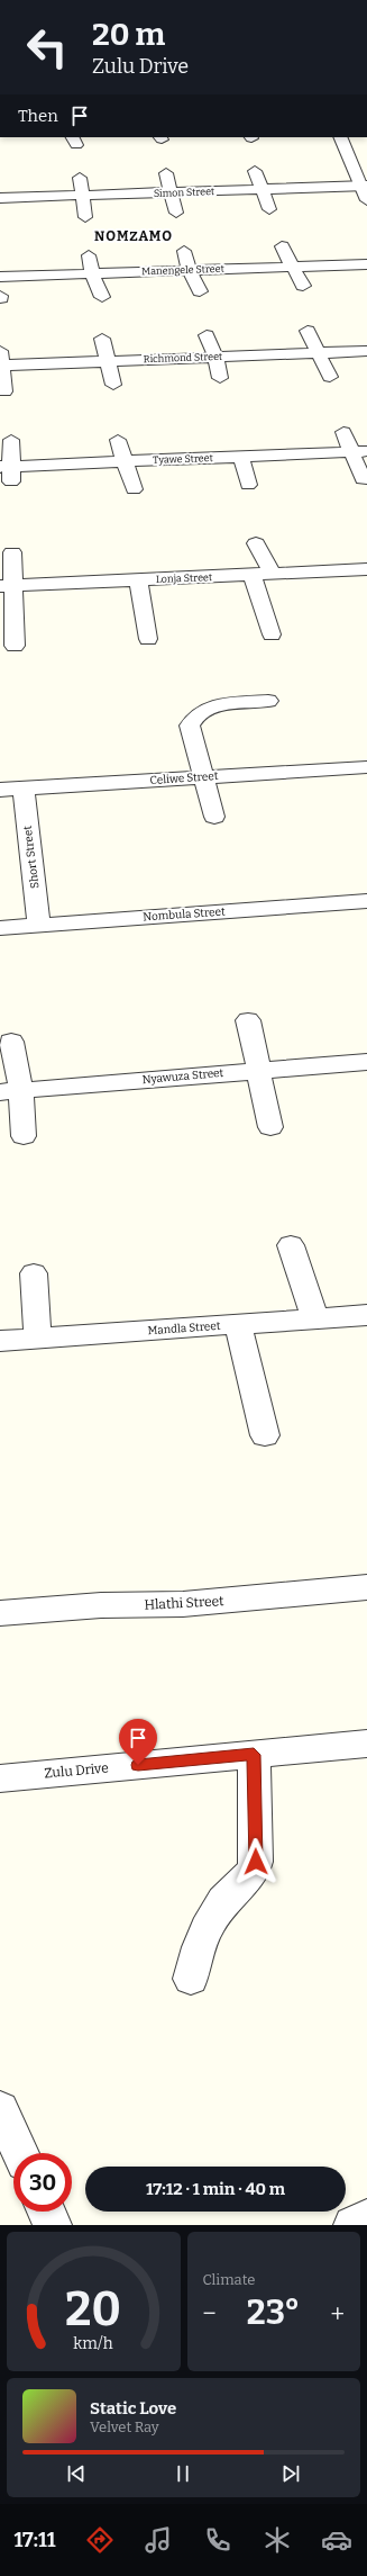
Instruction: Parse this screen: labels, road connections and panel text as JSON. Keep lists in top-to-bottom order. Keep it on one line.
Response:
{"streets":{"street":["Simon Street","Manengele Street","Richmond Street","Tyawe Street","Lonja Street","Celiwe Street","Short Street","Nombula Street","Nyawuza Street","Mandla Street","Hlathi Street","Zulu Drive"]},"crossings":[["Celiwe Street","Short Street"],["Short Street","Nombula Street"]],"districts":["NOMZAMO"],"page":{"turn":["20 m","Zulu Drive"],"then":"Then","limit":"30","trip":"17:12 · 1 min · 40 m","tile":"Climate","heat":["−","23°","+"],"song":["Static Love","Velvet Ray"],"tabs":"17:11","gauge":["20","km/h"]}}
